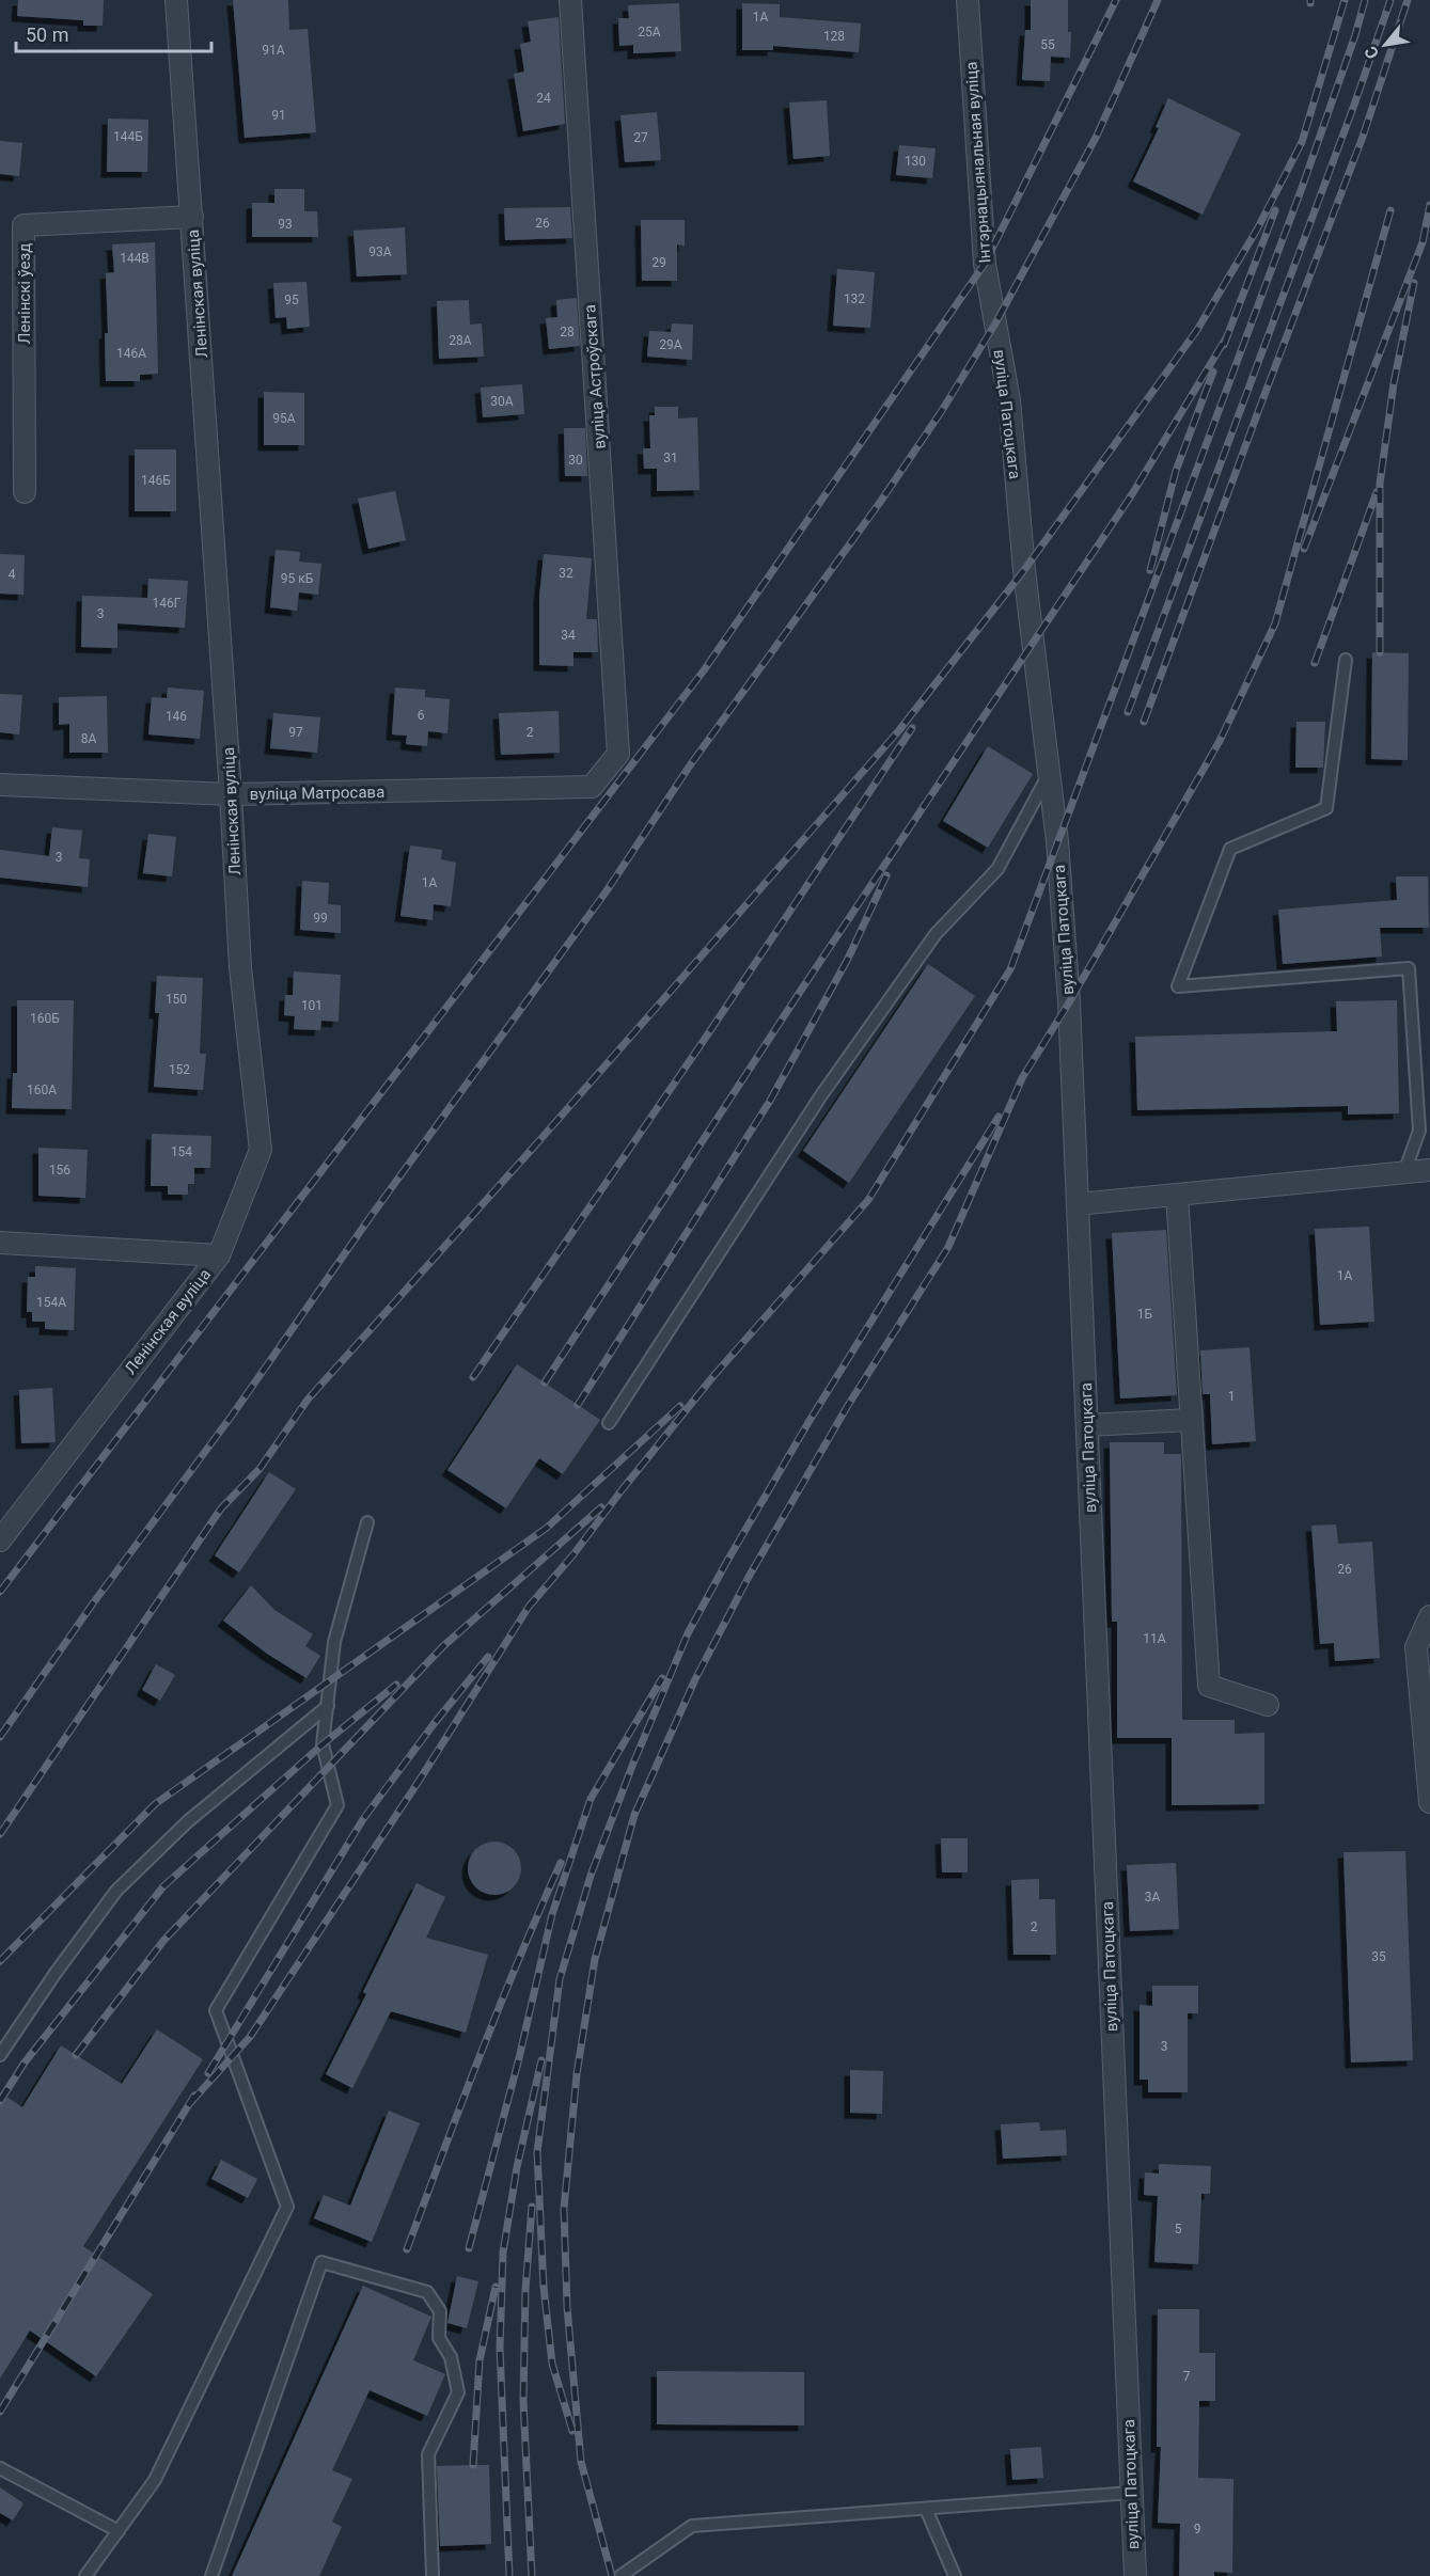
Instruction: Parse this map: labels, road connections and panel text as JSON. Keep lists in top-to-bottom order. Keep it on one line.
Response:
{"streets":{"street":["Інтэрнацыянальная вуліца","Ленінскі ўезд","Ленінская вуліца","вуліца Астроўскага","вуліца Патоцкага","вуліца Матросава"]},"crossings":[["Інтэрнацыянальная вуліца","вуліца Патоцкага"],["Ленінскі ўезд","Ленінская вуліца"],["Ленінская вуліца","вуліца Матросава"],["вуліца Астроўскага","вуліца Матросава"]],"house_numbers":["1А","25А","128","55","91А","24","91","144Б","27","130","26","93","93А","144В","29","132","95","28","28А","29А","146А","30А","95А","31","30","146Б","32","4","95 кБ","146Г","3","34","6","146","97","2","8А","3","1А","99","150","101","160Б","152","160А","154","156","1А","154А","1Б","1","26","11А","3А","2","35","3","5","7","9"],"scale_bar":"50 m","north":"bottom left"}
